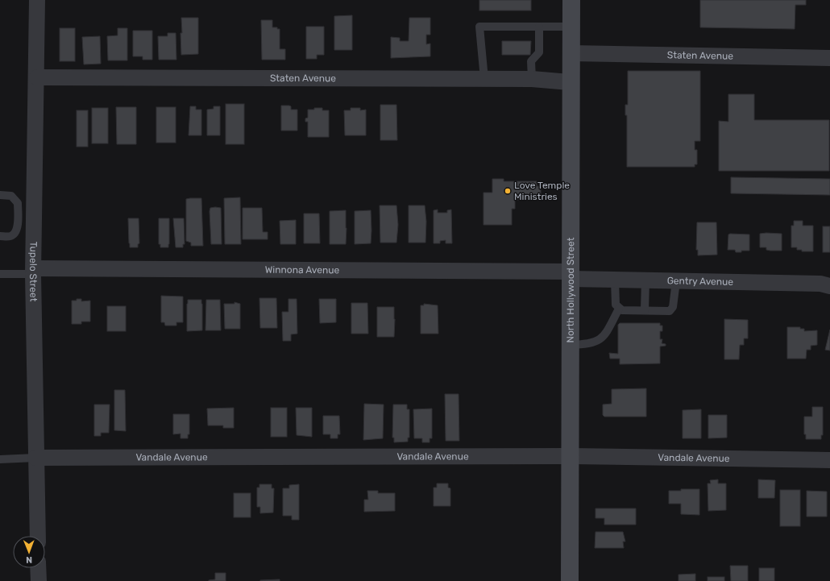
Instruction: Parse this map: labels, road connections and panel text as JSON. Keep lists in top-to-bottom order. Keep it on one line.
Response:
{"streets":{"main road":["North Hollywood Street"],"street":["Staten Avenue","Winnona Avenue","Tupelo Street","Gentry Avenue","Vandale Avenue"]},"crossings":[["Staten Avenue","Tupelo Street"],["Staten Avenue","North Hollywood Street"],["Winnona Avenue","Tupelo Street"],["Winnona Avenue","Gentry Avenue"],["Winnona Avenue","North Hollywood Street"],["Tupelo Street","Vandale Avenue"],["Gentry Avenue","North Hollywood Street"],["North Hollywood Street","Vandale Avenue"]],"places":["Love Temple Ministries"],"north":"bottom"}
